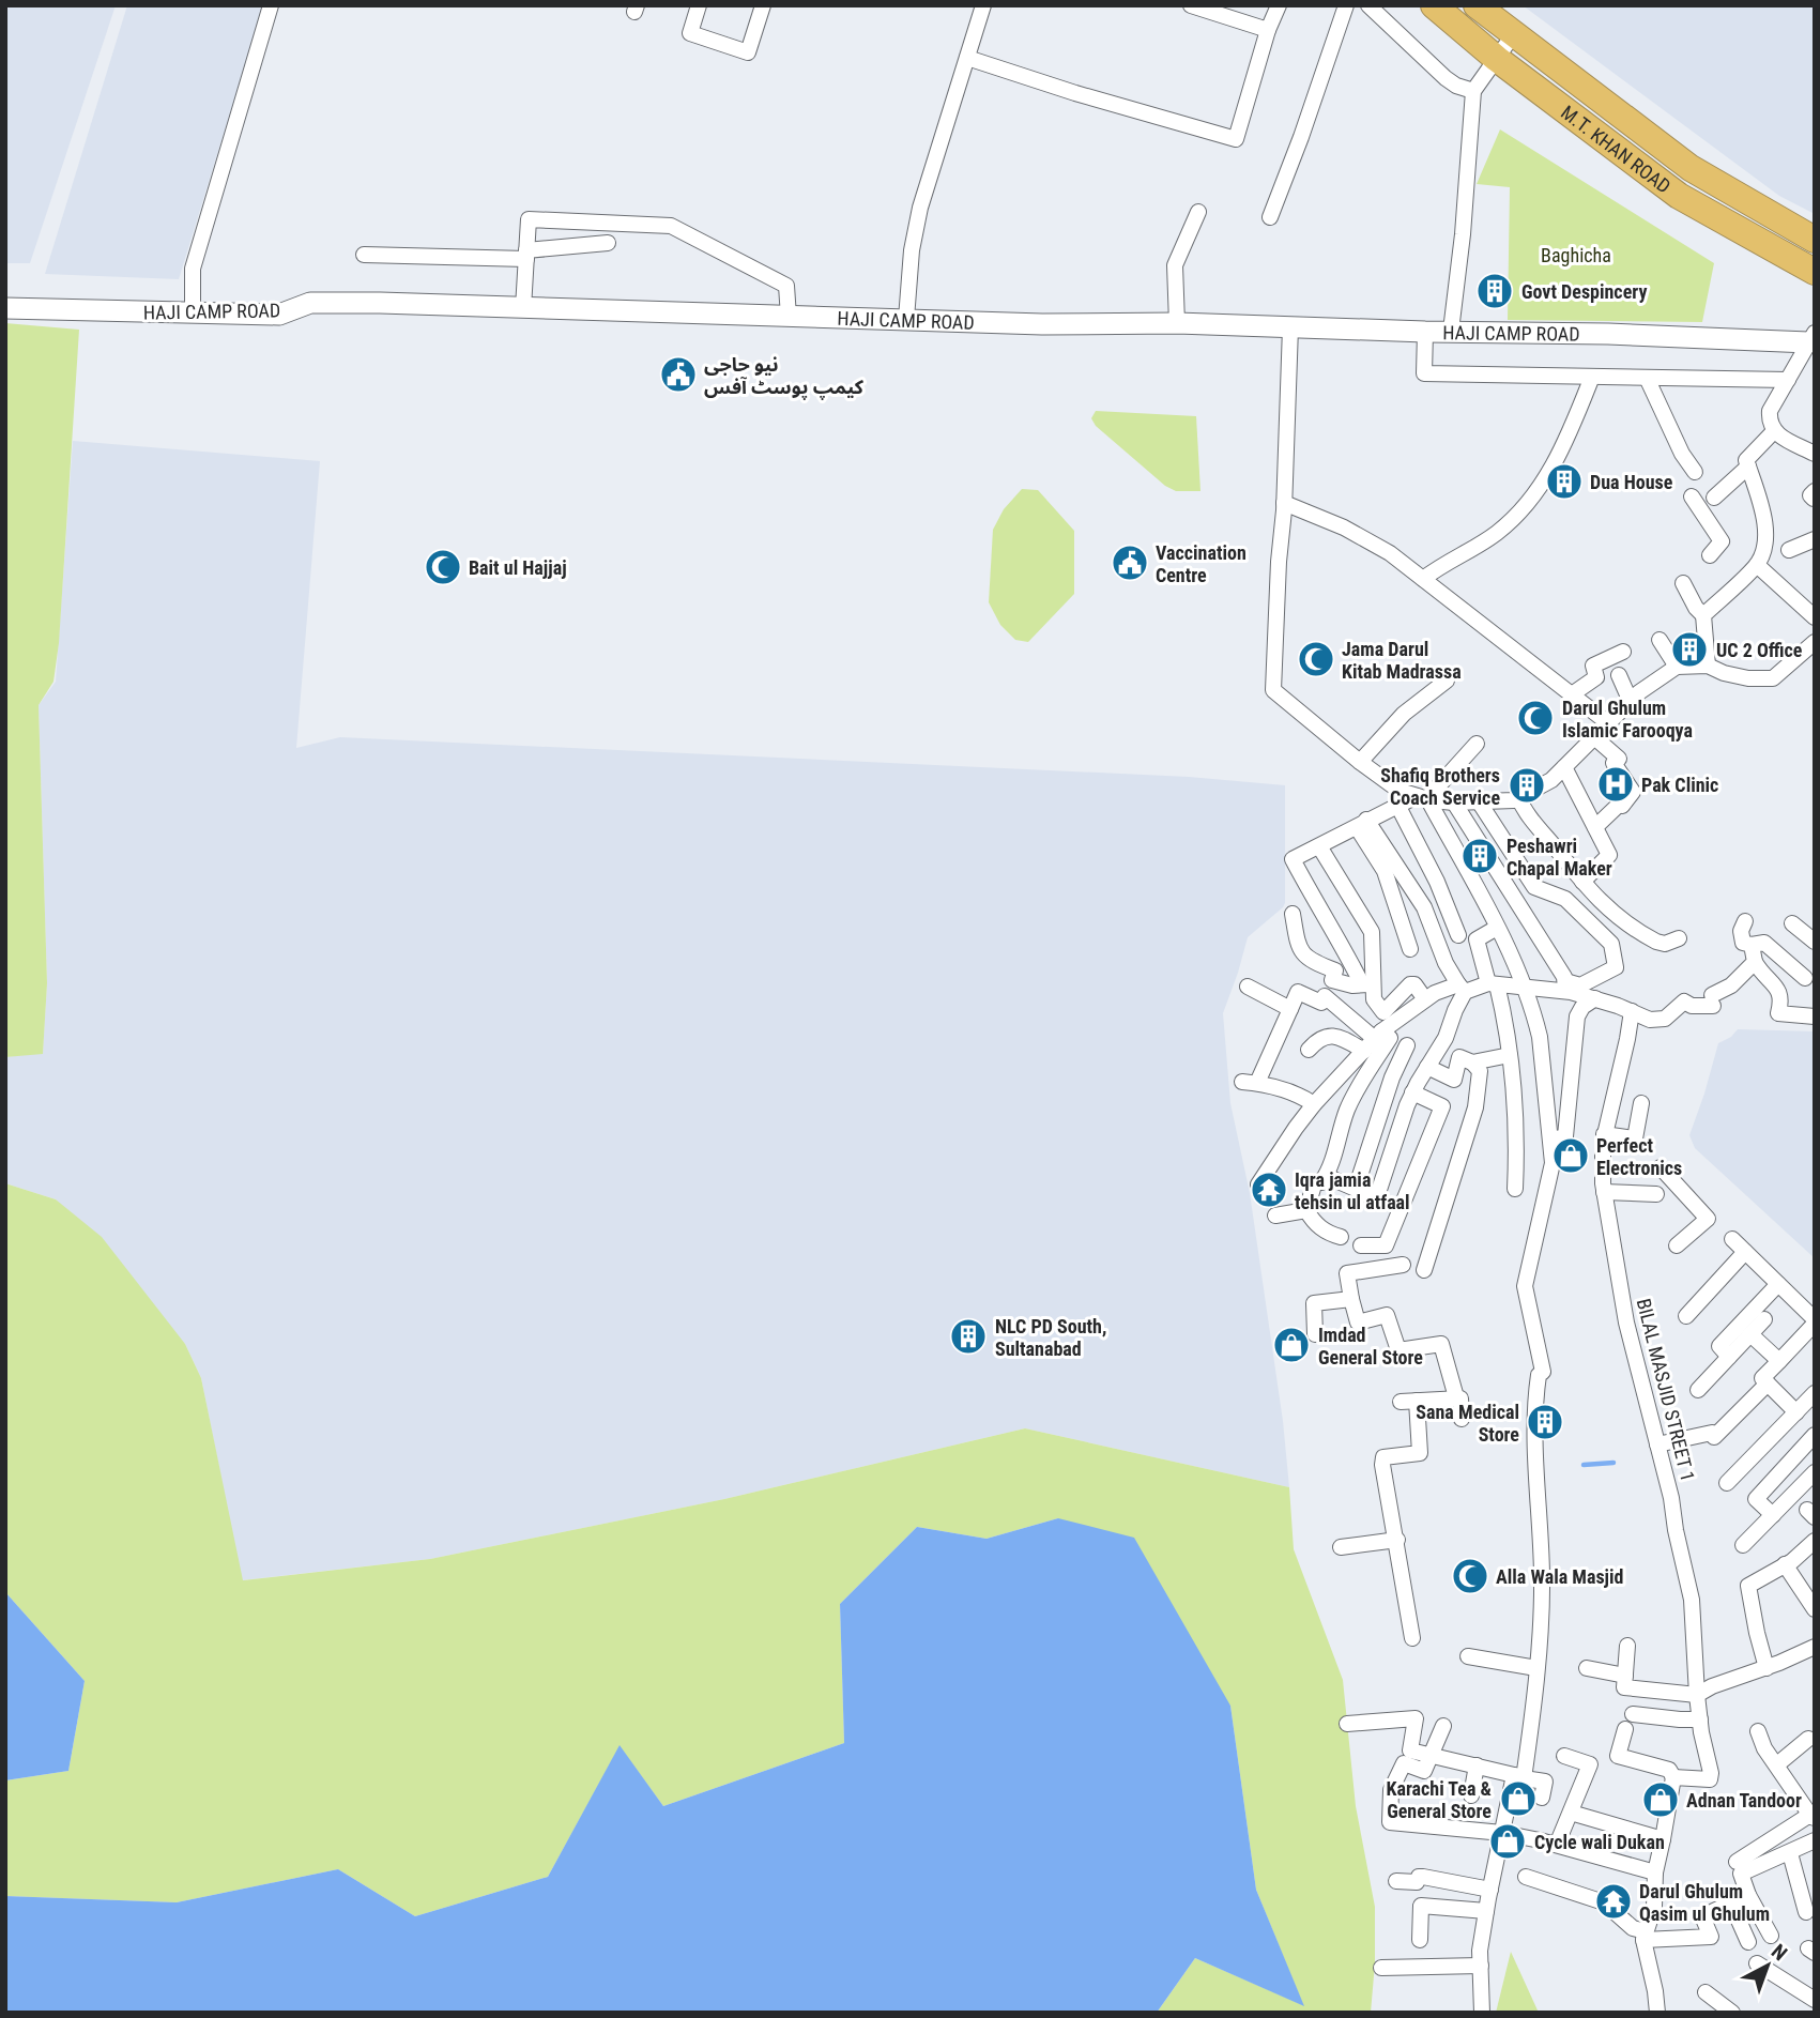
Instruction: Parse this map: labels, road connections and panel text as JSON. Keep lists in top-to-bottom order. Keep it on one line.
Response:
{"streets":{"highway":["M.T. KHAN ROAD"],"street":["HAJI CAMP ROAD","BILAL MASJID STREET 1"]},"parks":["Baghicha"],"places":{"building":["Govt Despincery","Dua House","UC 2 Office","Shafiq Brothers Coach Service","Peshawri Chapal Maker","NLC PD South, Sultanabad","Sana Medical Store"],"public building":["نیو حاجی کیمپ پوسٹ آفس","Vaccination Centre"],"mosque":["Bait ul Hajjaj","Jama Darul Kitab Madrassa","Darul Ghulum Islamic Farooqya","Alla Wala Masjid"],"hospital":["Pak Clinic"],"shop":["Perfect Electronics","Imdad General Store","Karachi Tea & General Store","Adnan Tandoor","Cycle wali Dukan"],"temple":["Iqra jamia tehsin ul atfaal","Darul Ghulum Qasim ul Ghulum"]},"north":"top right"}
